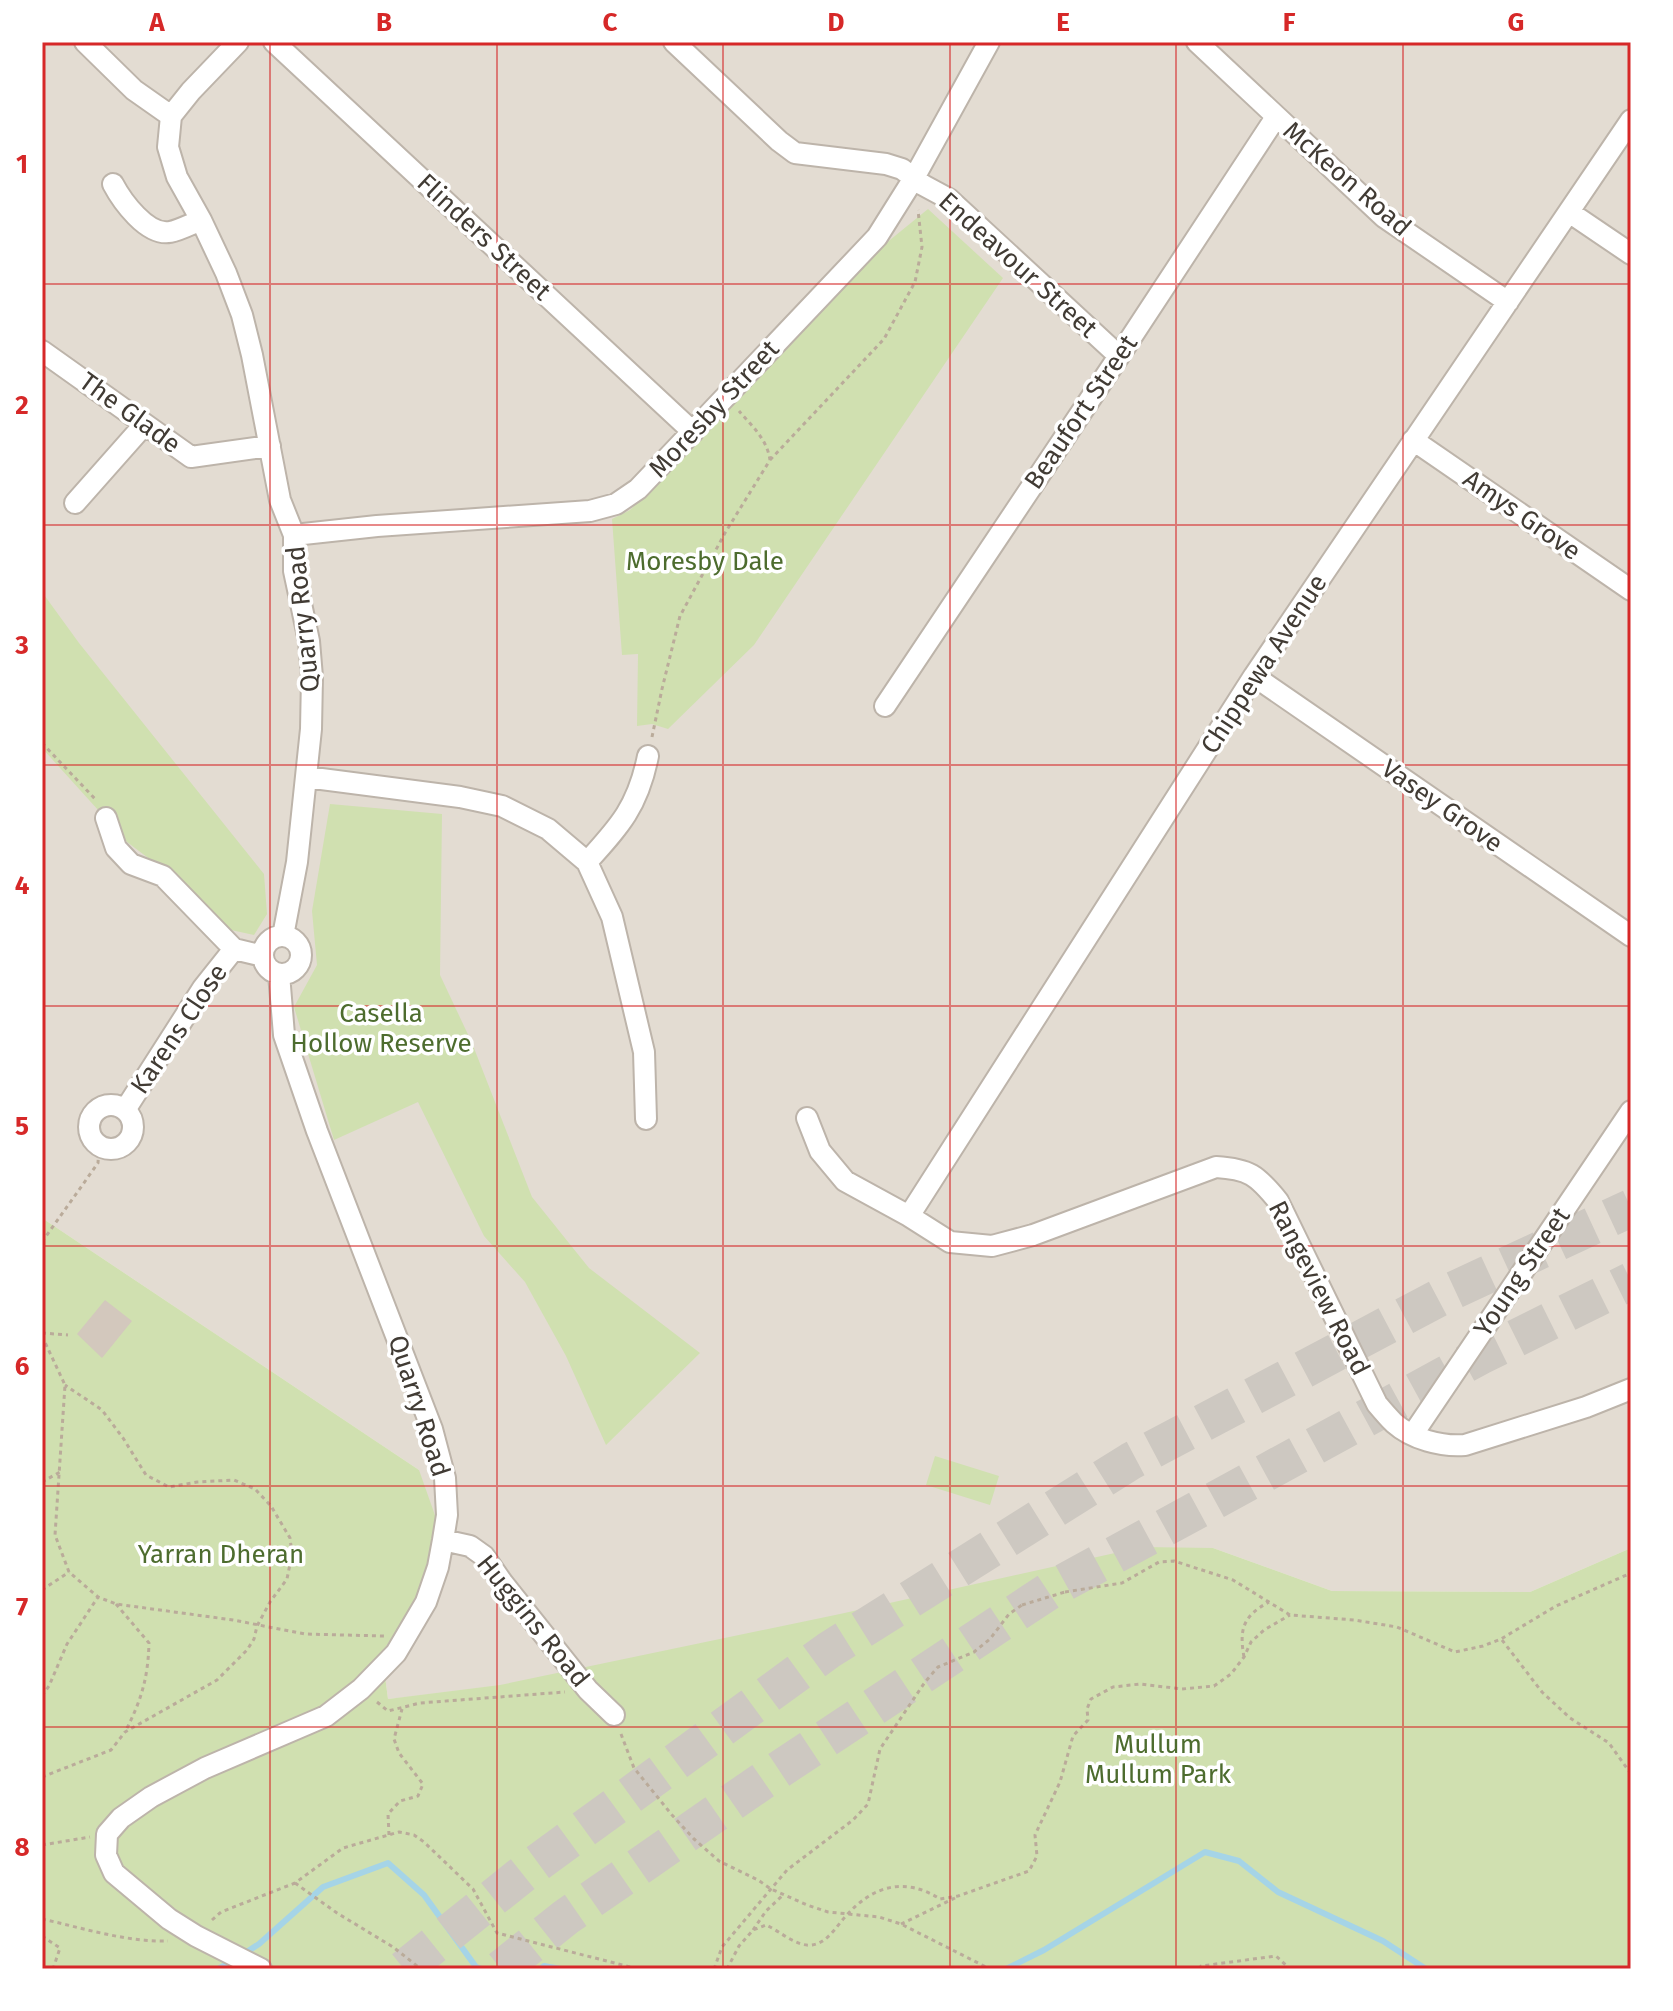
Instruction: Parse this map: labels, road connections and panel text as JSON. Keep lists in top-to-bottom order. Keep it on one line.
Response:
{"streets":{"street":["McKeon Road","Flinders Street","Endeavour Street","Moresby Street","Beaufort Street","The Glade","Amys Grove","Quarry Road","Chippewa Avenue","Vasey Grove","Karens Close","Young Street","Rangeview Road","Huggins Road"]},"crossings":[["McKeon Road","Beaufort Street"],["McKeon Road","Chippewa Avenue"],["Flinders Street","Moresby Street"],["Endeavour Street","Moresby Street"],["Endeavour Street","Beaufort Street"],["Moresby Street","Quarry Road"],["The Glade","Quarry Road"],["Amys Grove","Chippewa Avenue"],["Quarry Road","Huggins Road"],["Chippewa Avenue","Vasey Grove"],["Chippewa Avenue","Rangeview Road"],["Young Street","Rangeview Road"]],"parks":["Moresby Dale","Casella Hollow Reserve","Yarran Dheran","Mullum Mullum Park"],"grid":{"columns":["A","B","C","D","E","F","G"],"rows":["1","2","3","4","5","6","7","8"]}}
